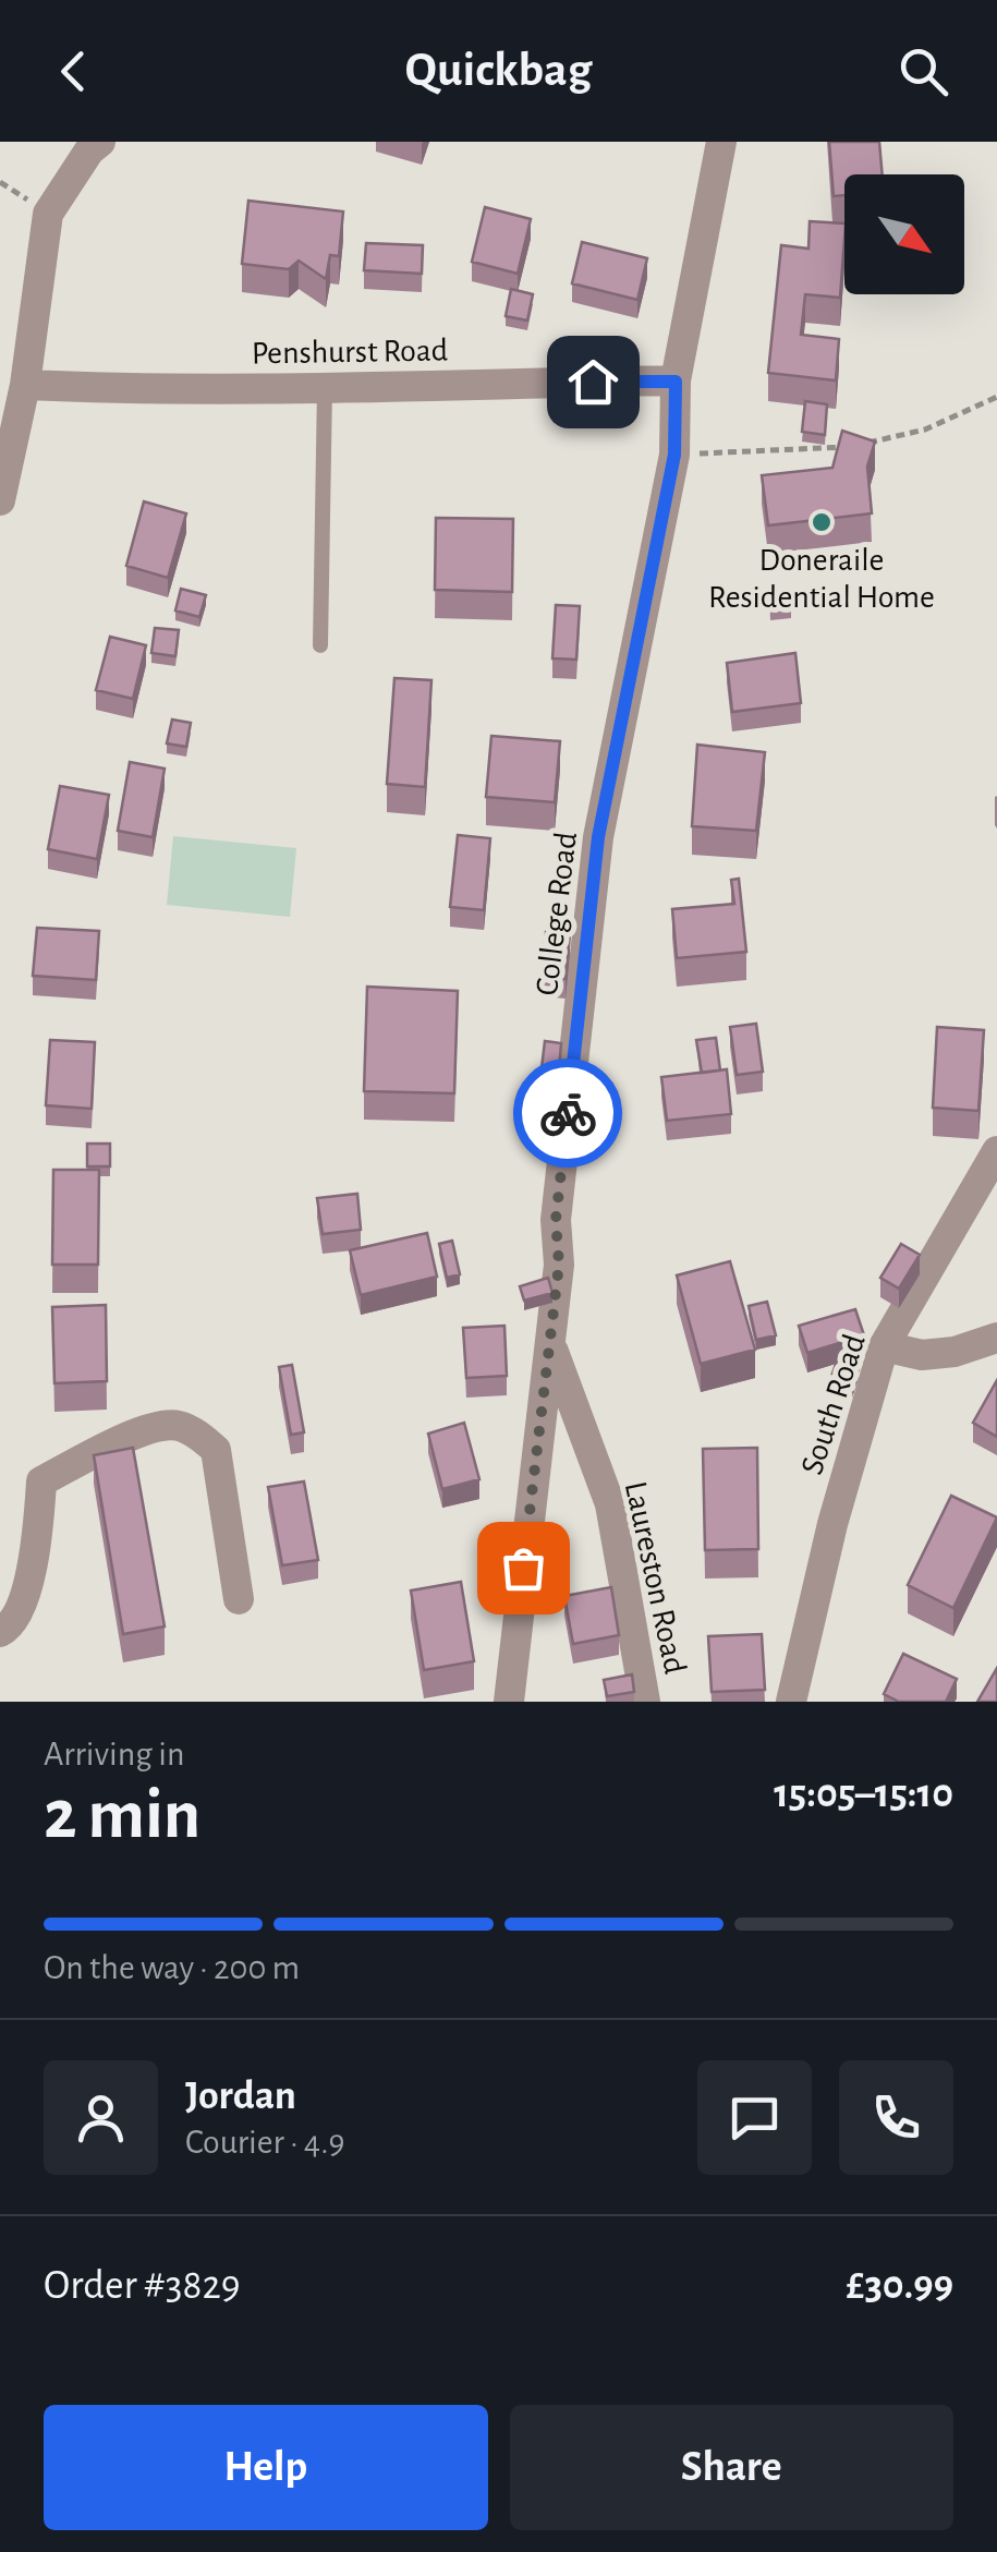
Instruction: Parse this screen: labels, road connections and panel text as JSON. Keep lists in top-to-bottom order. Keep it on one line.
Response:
{"streets":{"street":["Penshurst Road","College Road","South Road","Laureston Road"]},"crossings":[["Penshurst Road","College Road"],["College Road","Laureston Road"]],"places":["Doneraile Residential Home"],"north":"bottom right","page":{"header":"Quickbag","heading":["2 min","Arriving in","15:05–15:10"],"panel":["Jordan","Courier · 4.9","Order #3829","£30.99"],"bar":"On the way · 200 m","buttons":["Help","Share"]}}
